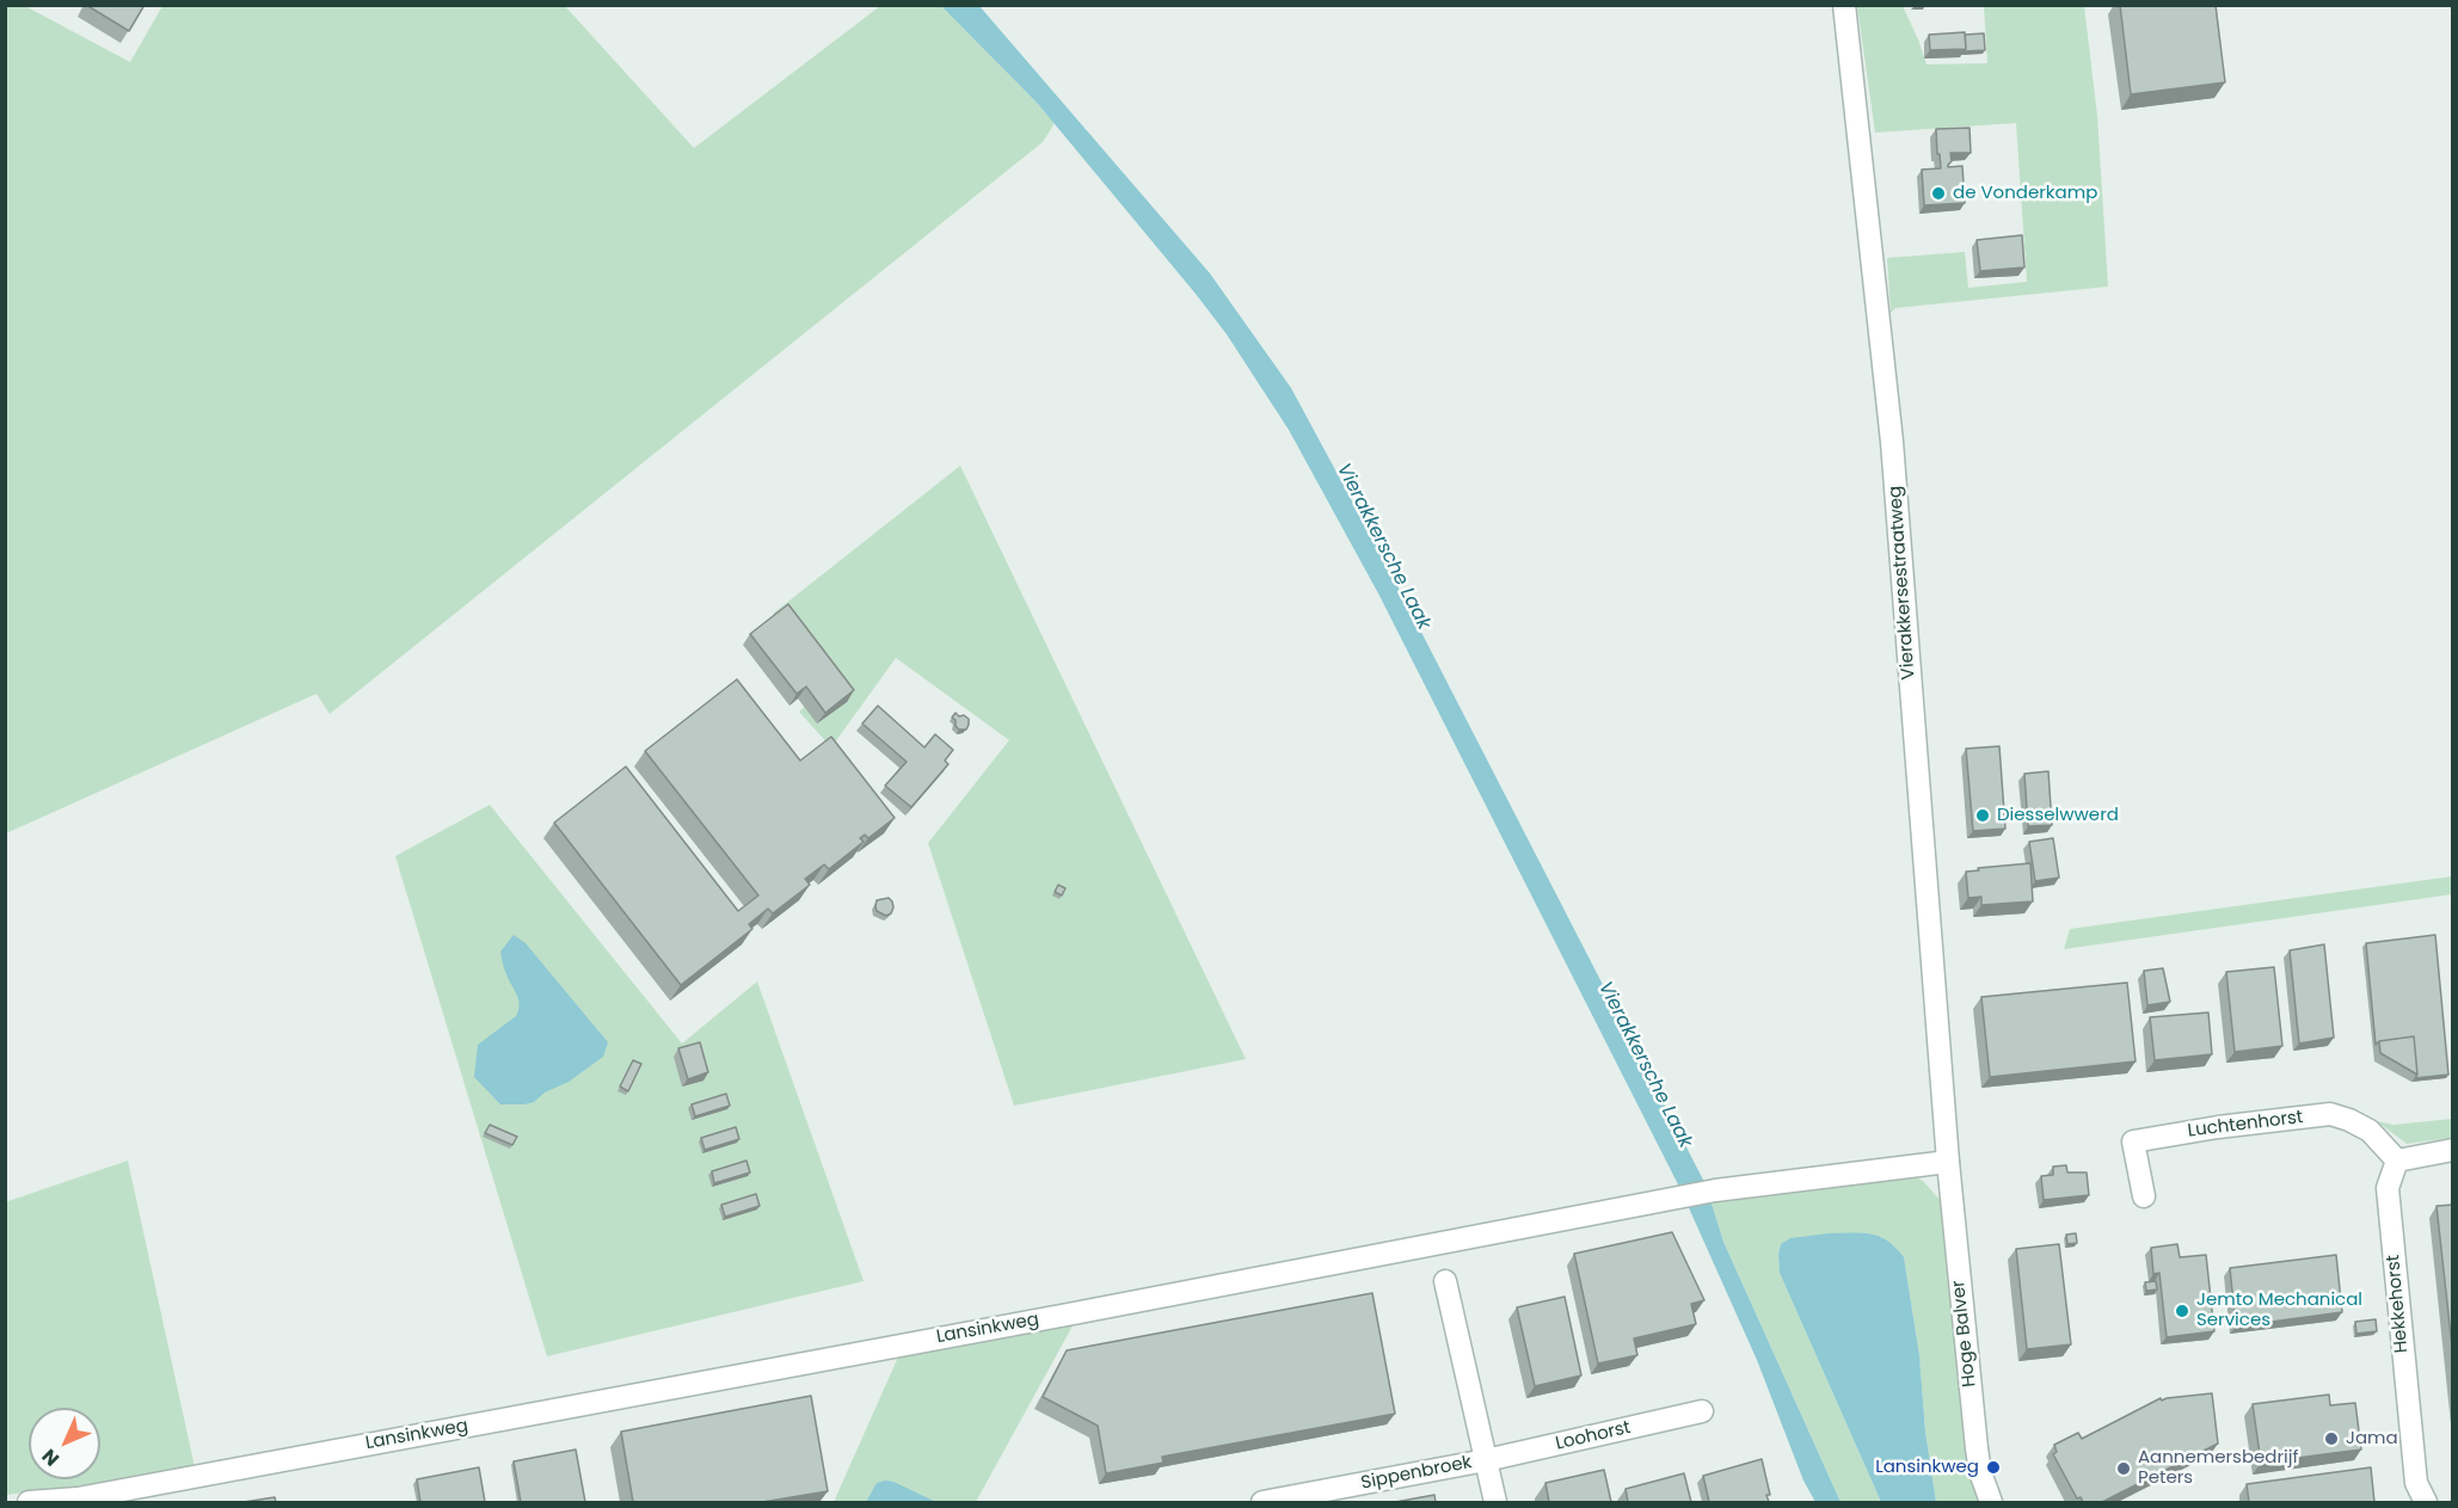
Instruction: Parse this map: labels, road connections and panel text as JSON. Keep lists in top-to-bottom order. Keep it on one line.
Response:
{"streets":{"street":["Vierakkersestraatweg","Luchtenhorst","Hekkehorst","Lansinkweg","Hoge Balver","Loohorst","Sippenbroek"]},"crossings":[["Vierakkersestraatweg","Lansinkweg"],["Vierakkersestraatweg","Hoge Balver"],["Luchtenhorst","Hekkehorst"],["Lansinkweg","Hoge Balver"],["Loohorst","Sippenbroek"]],"water":["Vierakkersche Laak"],"places":["de Vonderkamp","Diesselwwerd","Jemto Mechanical Services","Jama","Lansinkweg","Aannemersbedrijf Peters"],"north":"bottom left"}
